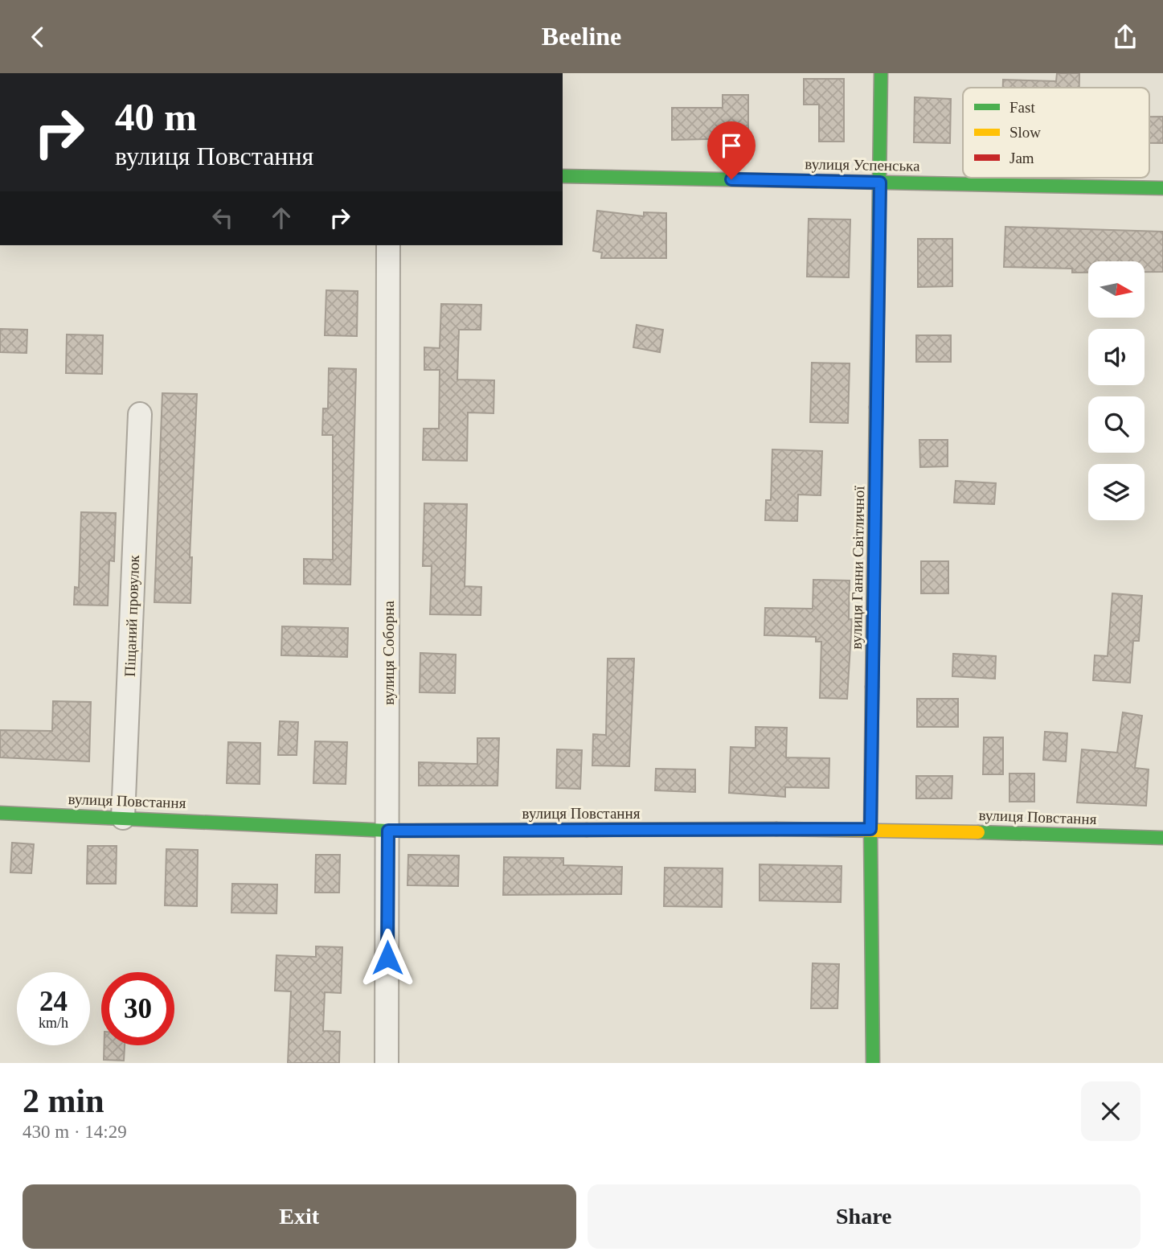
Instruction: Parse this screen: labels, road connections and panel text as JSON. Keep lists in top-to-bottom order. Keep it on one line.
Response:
{"streets":{"street":["вулиця Успенська","вулиця Ганни Світличної","Піщаний провулок","вулиця Соборна","вулиця Повстання"]},"crossings":[["вулиця Успенська","вулиця Ганни Світличної"],["вулиця Ганни Світличної","вулиця Повстання"],["Піщаний провулок","вулиця Повстання"],["вулиця Соборна","вулиця Повстання"]],"legend":["Fast","Slow","Jam"],"north":"right","page":{"header":"Beeline","turn":["40 m","вулиця Повстання"],"speed":"24 km/h","limit":"30","heading":["2 min","430 m · 14:29"],"buttons":["Exit","Share"]}}
